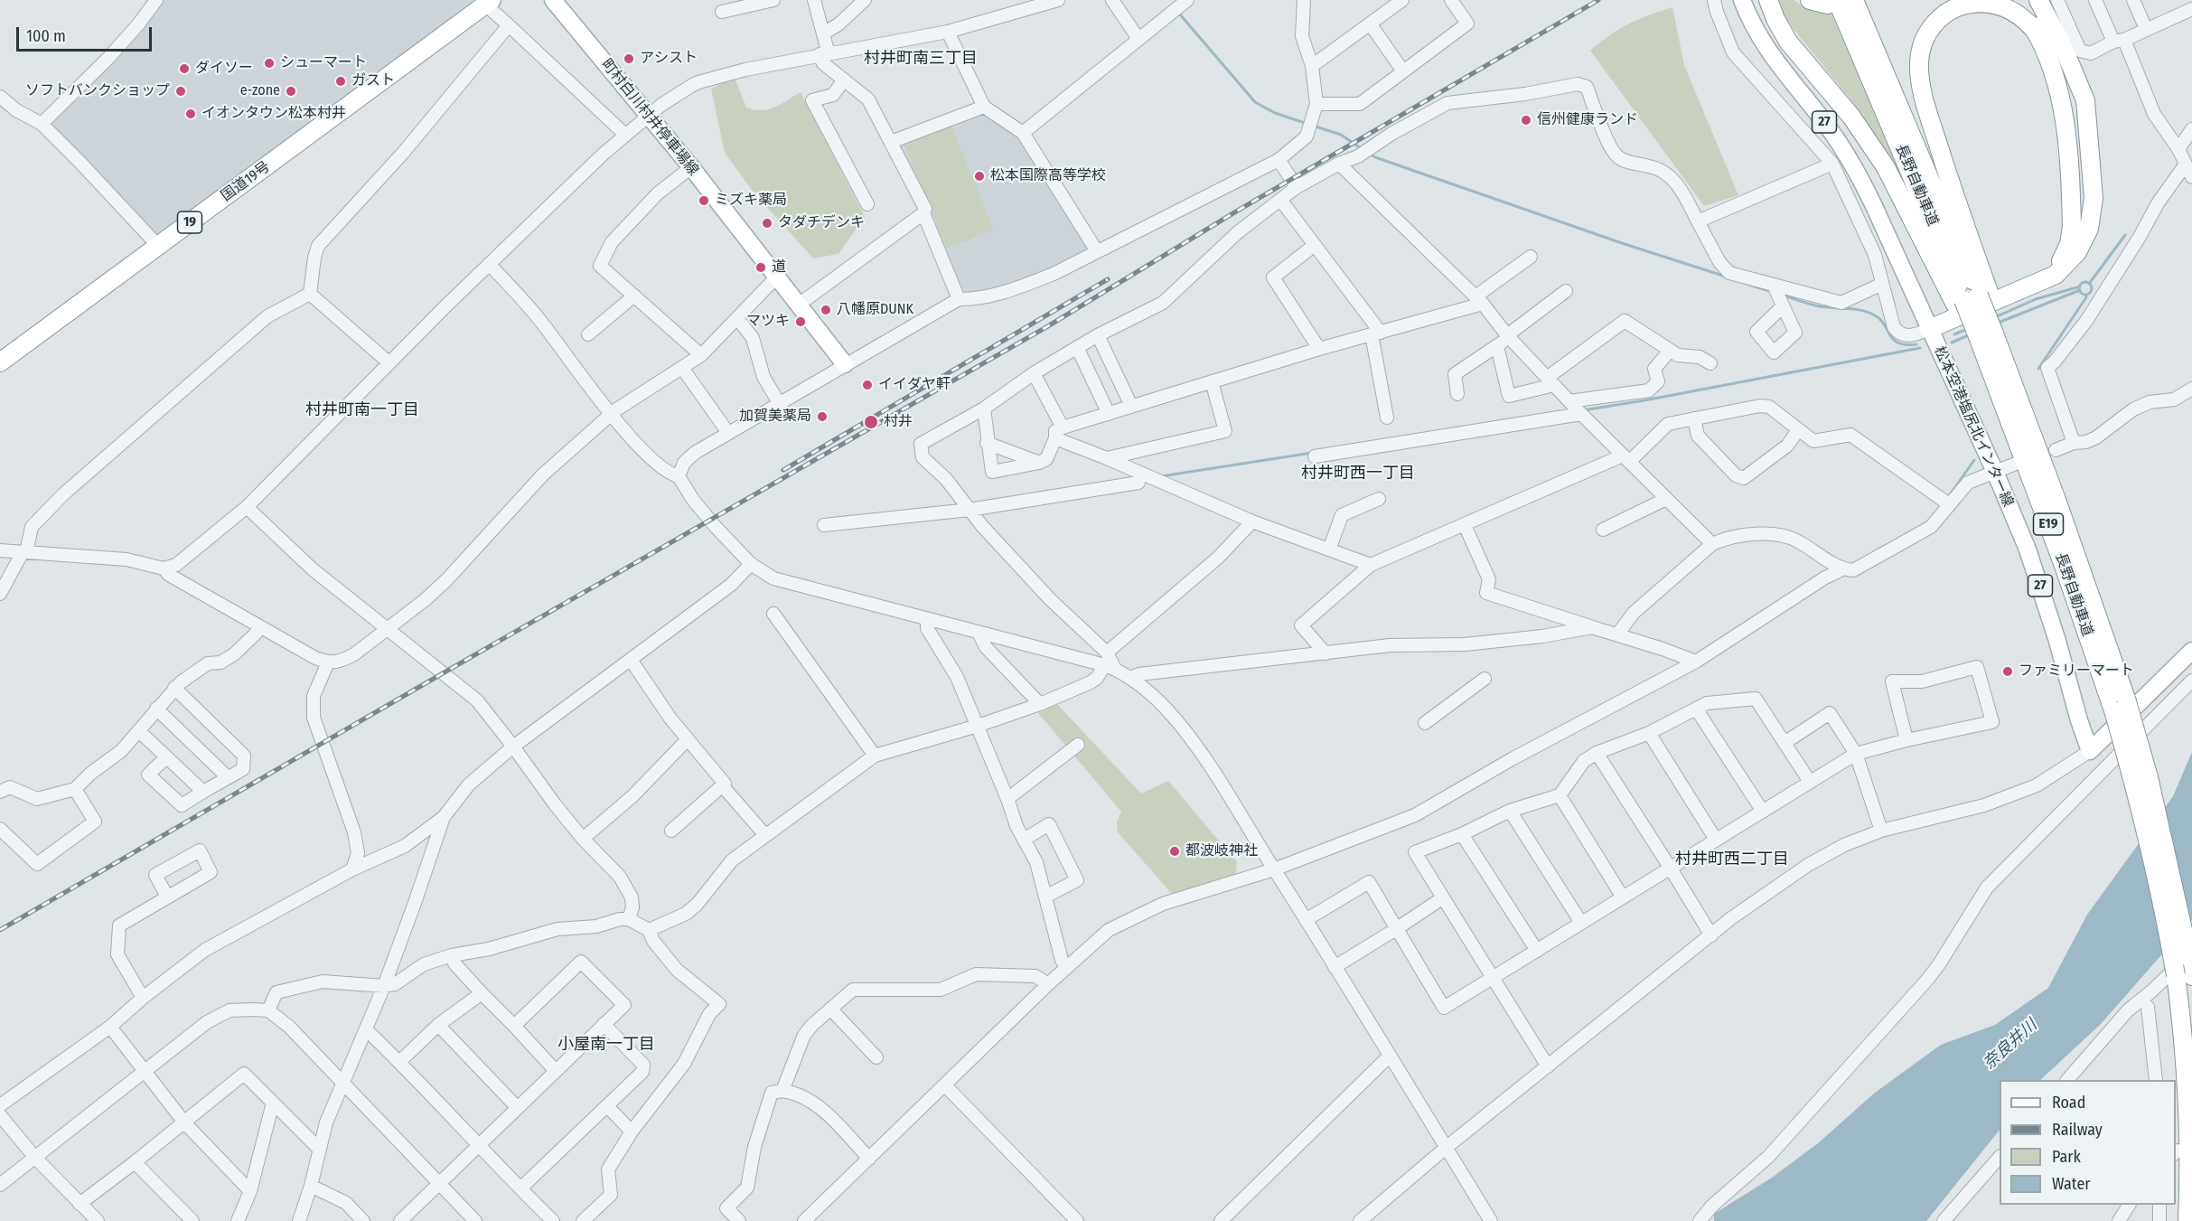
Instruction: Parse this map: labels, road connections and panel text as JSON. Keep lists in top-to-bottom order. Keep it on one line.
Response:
{"streets":{"highway":["国道19号","長野自動車道","19","E19"],"main road":["町村白川村井停車場線","27","松本空港塩尻北インター線"]},"districts":["村井町南三丁目","村井町南一丁目","村井町西一丁目","村井町西二丁目","小屋南一丁目"],"water":["奈良井川"],"places":["アシスト","シューマート","ダイソー","ガスト","ソフトバンクショップ","e-zone","イオンタウン松本村井","信州健康ランド","松本国際高等学校","ミズキ薬局","タダチデンキ","道","八幡原DUNK","マツキ","イイダヤ軒","加賀美薬局","村井","ファミリーマート","都波岐神社"],"legend":["Road","Railway","Park","Water"],"scale_bar":"100 m"}
